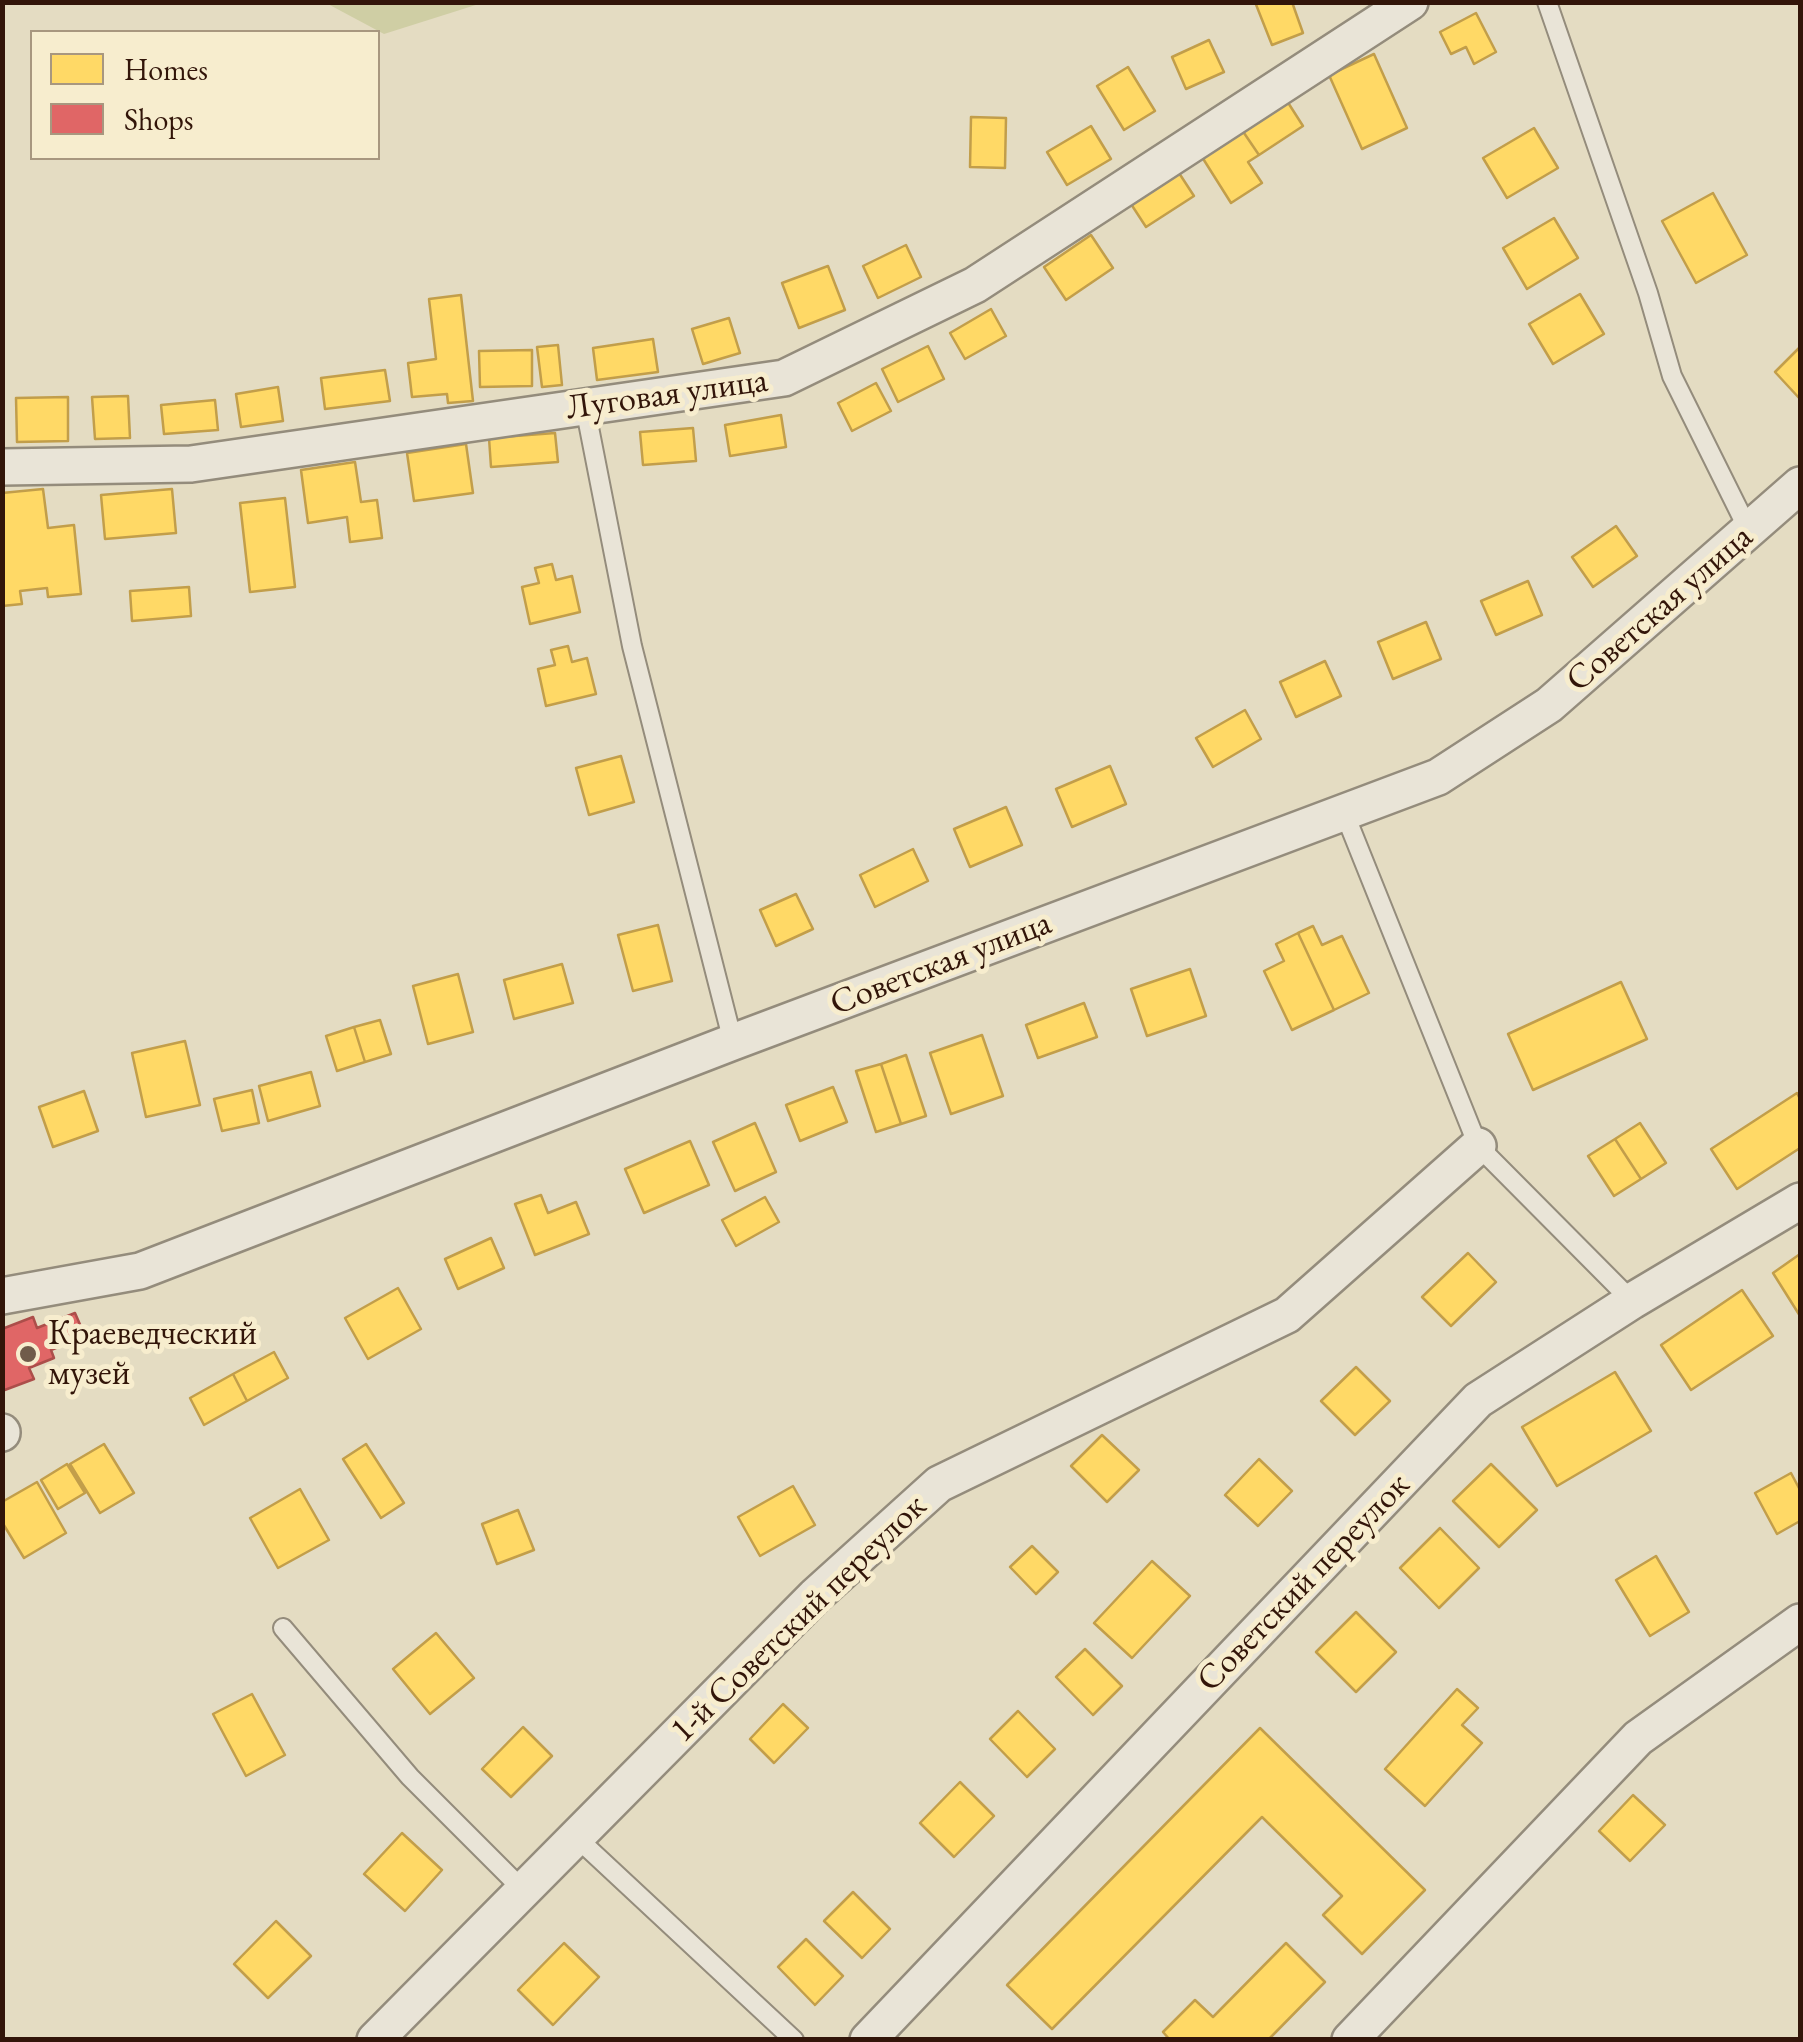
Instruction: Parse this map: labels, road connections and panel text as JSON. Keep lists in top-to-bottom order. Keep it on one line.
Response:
{"streets":{"street":["Луговая улица","Советская улица","Советский переулок","1-й Советский переулок"]},"places":["Краеведческий музей"],"legend":["Homes","Shops"]}
